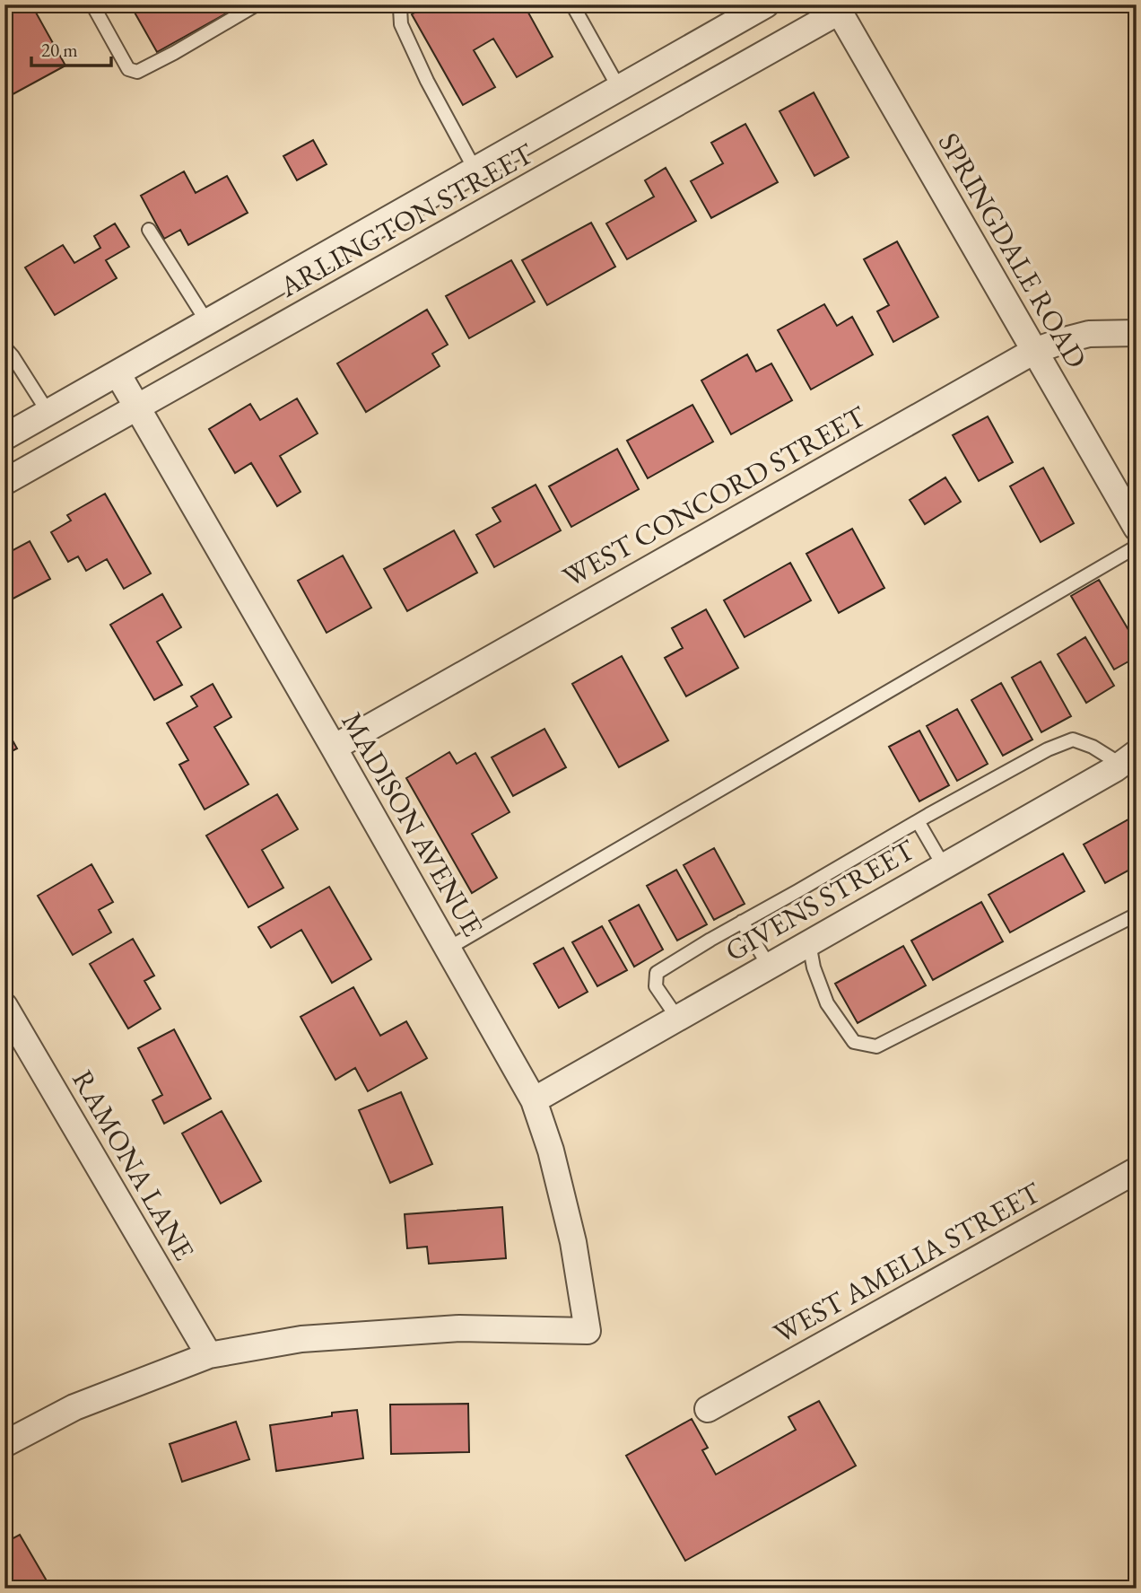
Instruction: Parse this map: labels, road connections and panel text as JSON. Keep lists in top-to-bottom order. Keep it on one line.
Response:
{"streets":{"street":["ARLINGTON STREET","SPRINGDALE ROAD","WEST CONCORD STREET","MADISON AVENUE","GIVENS STREET","RAMONA LANE","WEST AMELIA STREET"]},"crossings":[["ARLINGTON STREET","SPRINGDALE ROAD"],["ARLINGTON STREET","MADISON AVENUE"],["SPRINGDALE ROAD","WEST CONCORD STREET"],["WEST CONCORD STREET","MADISON AVENUE"],["MADISON AVENUE","GIVENS STREET"],["MADISON AVENUE","RAMONA LANE"]],"scale_bar":"20 m"}
